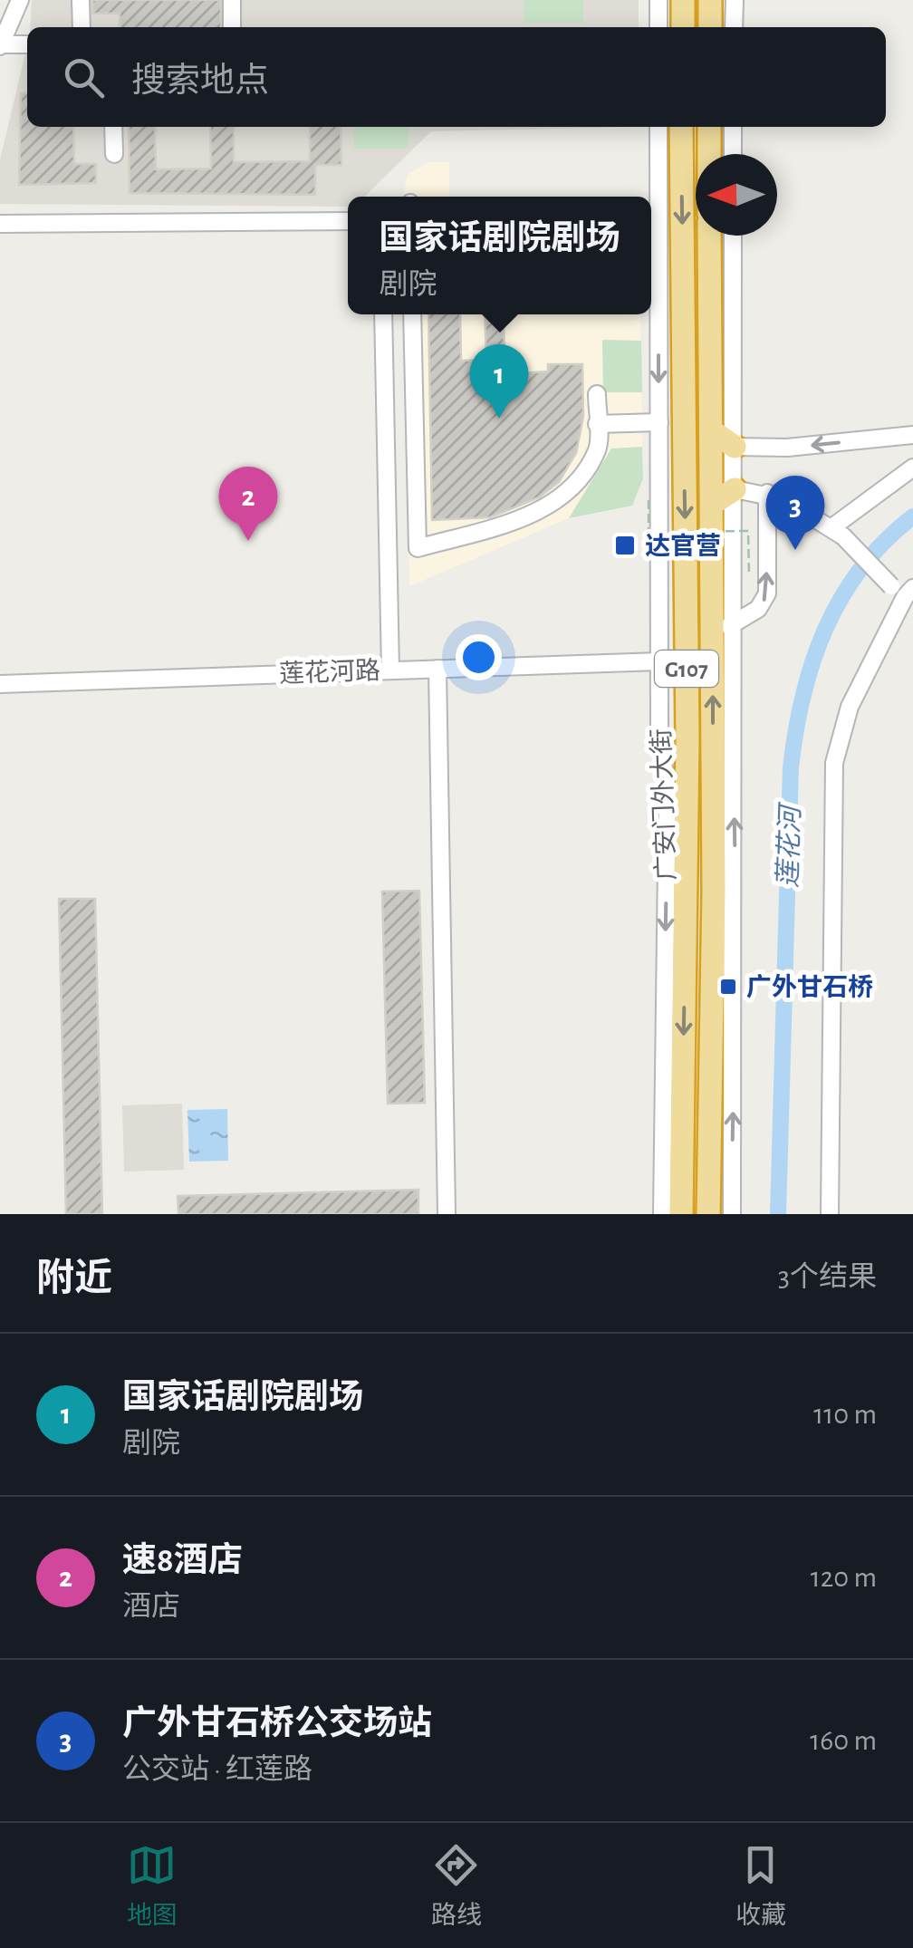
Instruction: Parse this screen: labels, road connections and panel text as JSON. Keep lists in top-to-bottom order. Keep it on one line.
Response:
{"streets":{"highway":["G107","广安门外大街"],"street":["莲花河路"]},"crossings":[["莲花河路","广安门外大街"]],"water":["莲花河"],"places":{"transit":["达官营","广外甘石桥"]},"north":"left","page":{"search":"搜索地点","popup":["国家话剧院剧场","剧院"],"pins":["1","2","3"],"heading":["附近","3个结果"],"list":[{"mark":"1","name":"国家话剧院剧场","note":"剧院","value":"110 m"},{"mark":"2","name":"速8酒店","note":"酒店","value":"120 m"},{"mark":"3","name":"广外甘石桥公交场站","note":"公交站 · 红莲路","value":"160 m"}],"nav":["地图","路线","收藏"]}}
